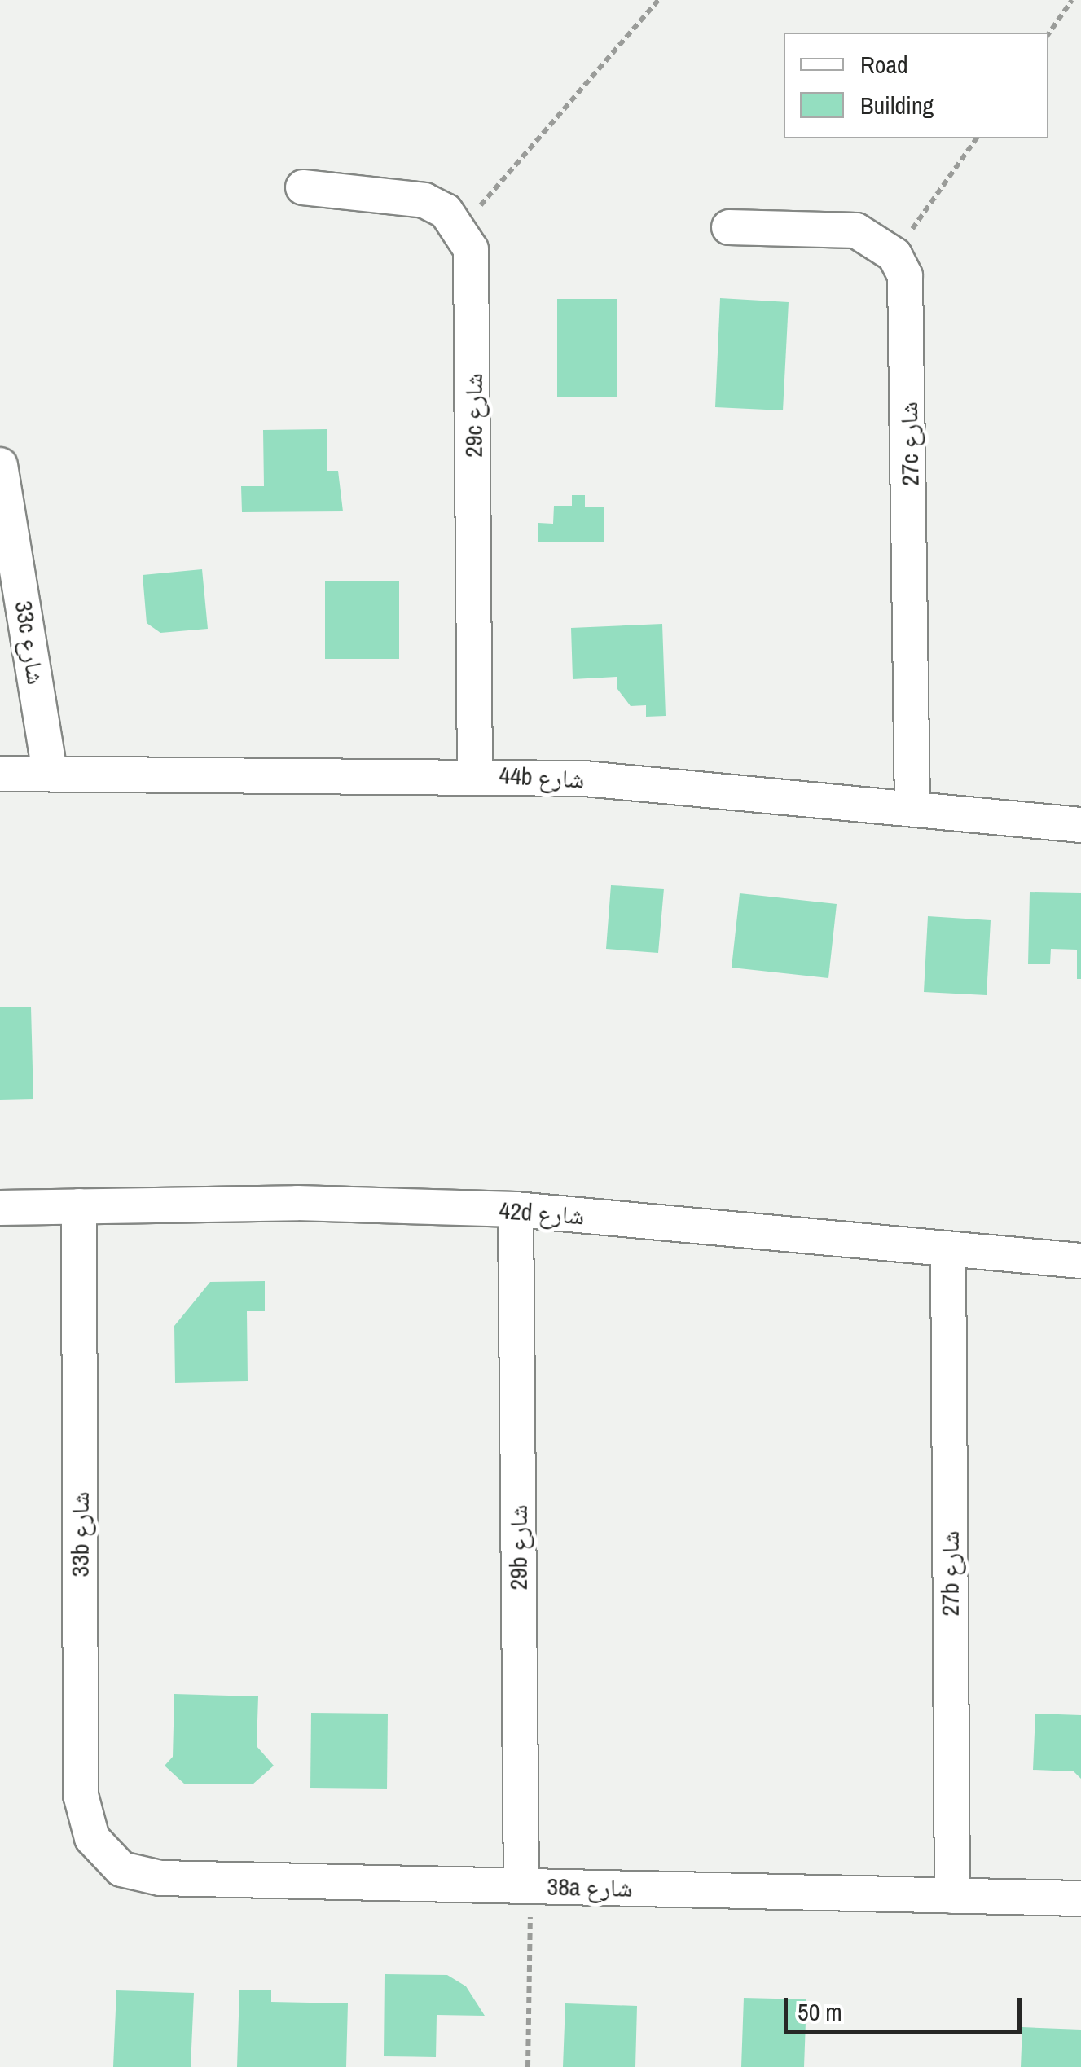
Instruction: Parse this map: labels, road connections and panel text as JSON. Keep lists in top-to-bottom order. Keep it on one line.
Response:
{"streets":{"street":["29c شارع","27c شارع","33c شارع","44b شارع","42d شارع","33b شارع","29b شارع","27b شارع","38a شارع"]},"crossings":[["29c شارع","44b شارع"],["27c شارع","44b شارع"],["33c شارع","44b شارع"],["42d شارع","33b شارع"],["42d شارع","29b شارع"],["42d شارع","27b شارع"],["33b شارع","38a شارع"],["29b شارع","38a شارع"],["27b شارع","38a شارع"]],"legend":["Road","Building"],"scale_bar":"50 m"}
